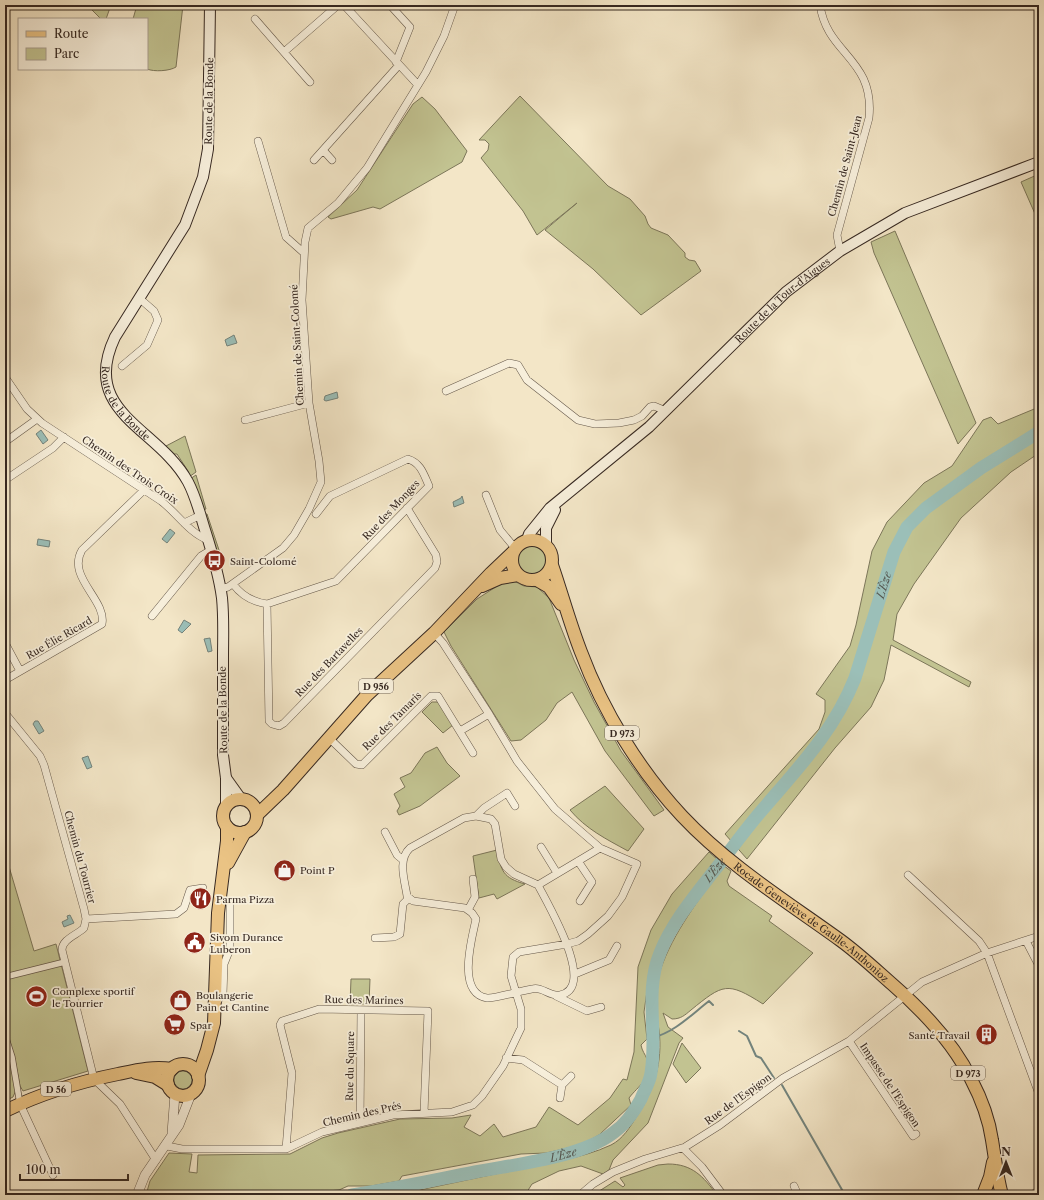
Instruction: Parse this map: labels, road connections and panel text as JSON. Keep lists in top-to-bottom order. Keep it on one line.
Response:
{"streets":{"main road":["Route de la Bonde","Route de la Tour-d'Aigues","D 956","D 973","Rocade Geneviève de Gaulle-Anthonioz","D 56"],"street":["Chemin de Saint-Jean","Chemin de Saint-Colomé","Chemin des Trois Croix","Rue des Monges","Rue Élie Ricard","Rue des Bartavelles","Rue des Tamaris","Chemin du Tourrier","Rue des Marines","Rue du Square","Impasse de l'Espigon","Rue de l'Espigon","Chemin des Prés"]},"crossings":[["Route de la Bonde","Chemin de Saint-Colomé"],["Route de la Bonde","Chemin des Trois Croix"],["Route de la Bonde","D 956"],["Chemin de Saint-Jean","Route de la Tour-d'Aigues"],["Route de la Tour-d'Aigues","D 956"],["Route de la Tour-d'Aigues","Rocade Geneviève de Gaulle-Anthonioz"],["Chemin des Trois Croix","Rue Élie Ricard"],["Rue des Monges","Rue des Bartavelles"],["D 956","Rue des Tamaris"],["D 956","Rocade Geneviève de Gaulle-Anthonioz"],["Chemin du Tourrier","D 56"],["Rue des Marines","Rue du Square"],["Rue des Marines","Chemin des Prés"],["Rue du Square","Chemin des Prés"],["Impasse de l'Espigon","Rue de l'Espigon"]],"water":["L'Èze"],"places":{"bus stop":["Saint-Colomé"],"shop":["Point P","Boulangerie Pain et Cantine"],"restaurant":["Parma Pizza"],"public building":["Sivom Durance Luberon"],"sports":["Complexe sportif le Tourrier"],"supermarket":["Spar"],"building":["Santé Travail"]},"legend":["Route","Parc"],"scale_bar":"100 m","north":"top"}
